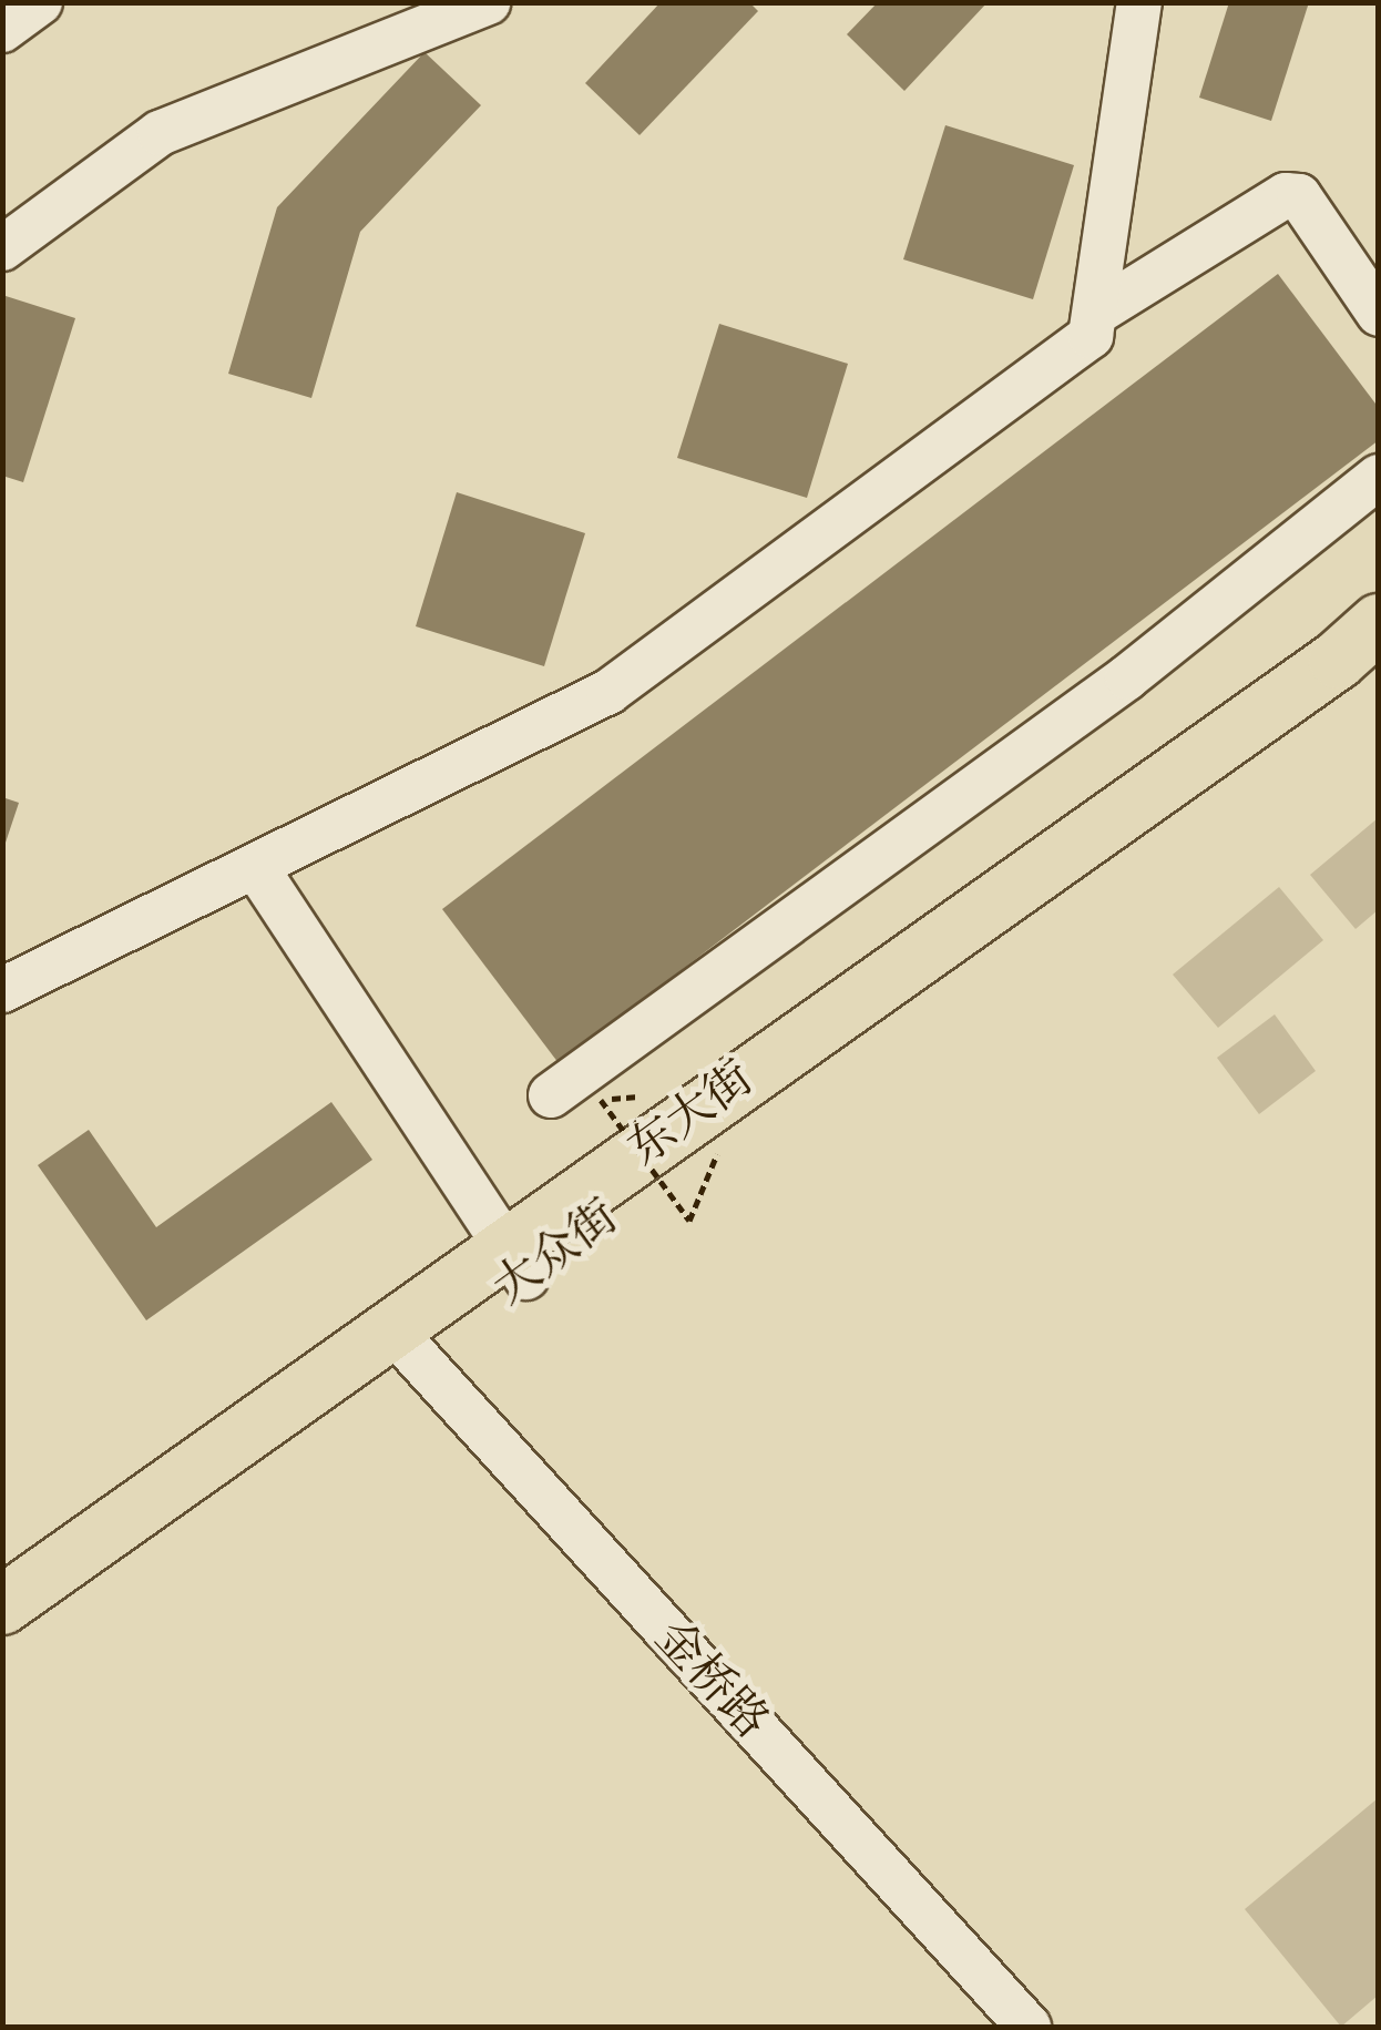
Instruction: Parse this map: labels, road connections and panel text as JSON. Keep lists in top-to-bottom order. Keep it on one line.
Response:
{"streets":{"main road":["东大街","大众街"],"street":["金桥路"]},"crossings":[["东大街","大众街"],["东大街","金桥路"]]}
